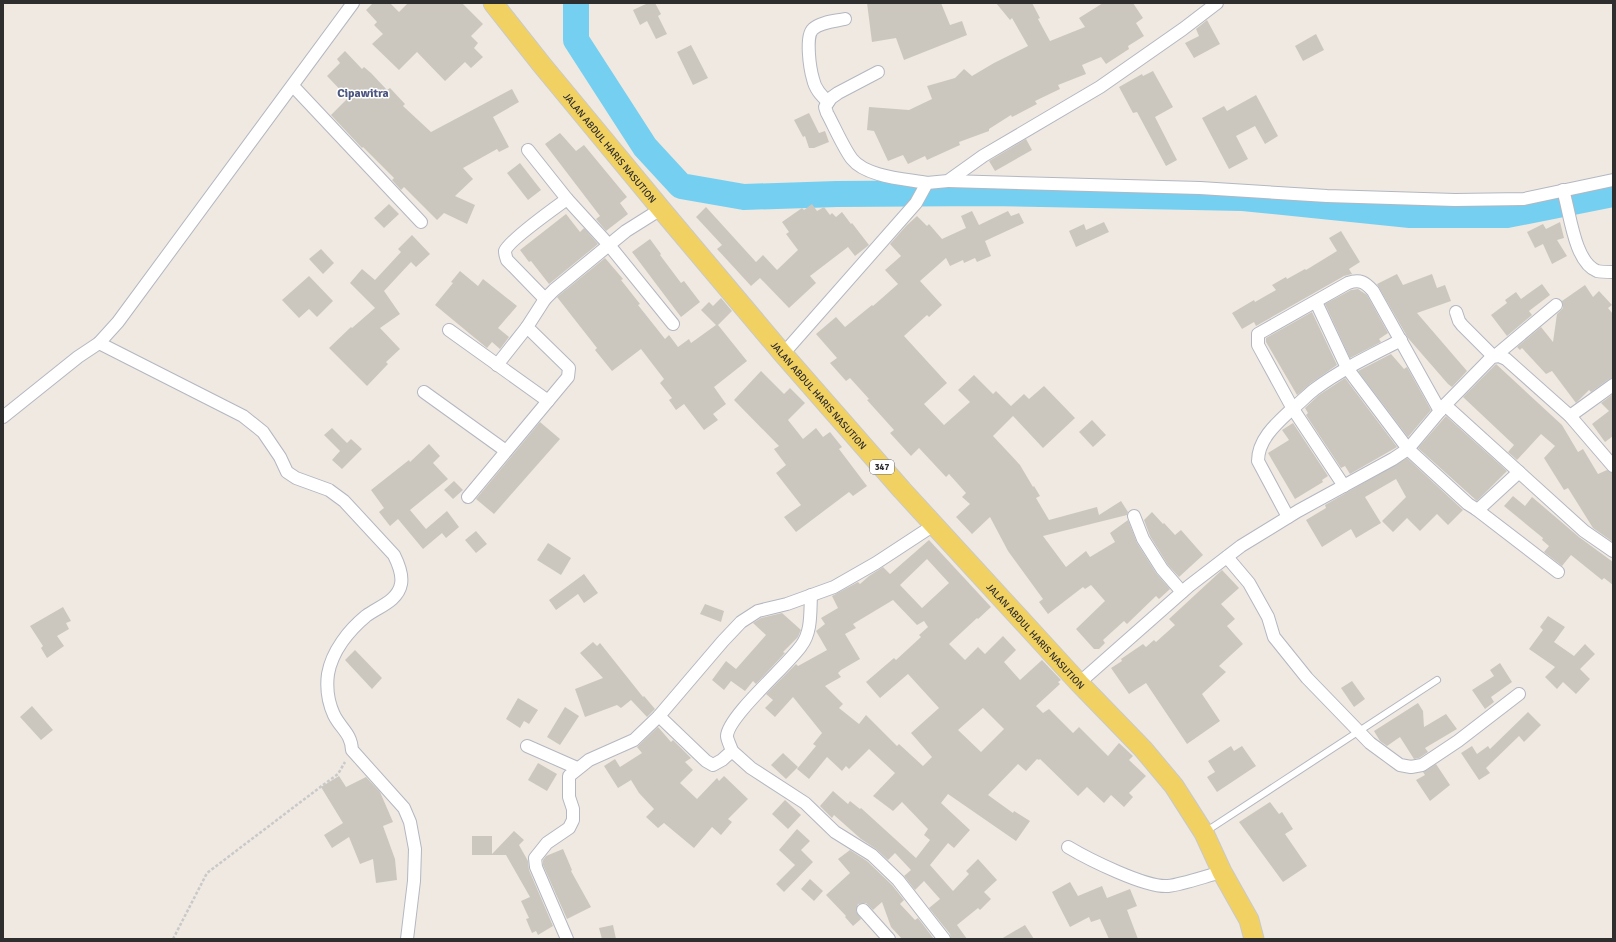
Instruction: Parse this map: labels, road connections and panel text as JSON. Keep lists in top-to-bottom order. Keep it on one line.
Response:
{"streets":{"main road":["JALAN ABDUL HARIS NASUTION","347"]},"districts":["Cipawitra"]}
